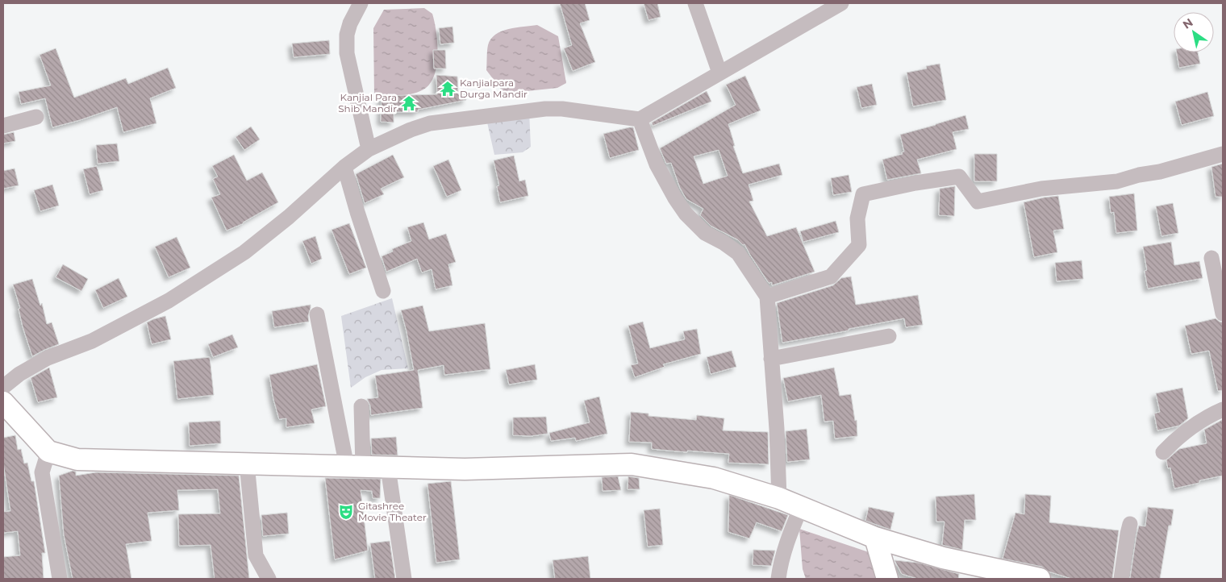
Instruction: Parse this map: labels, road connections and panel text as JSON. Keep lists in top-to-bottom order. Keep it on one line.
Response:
{"places":{"temple":["Kanjialpara Durga Mandir","Kanjial Para Shib Mandir"],"theatre":["Gitashree Movie Theater"]},"north":"top left"}
